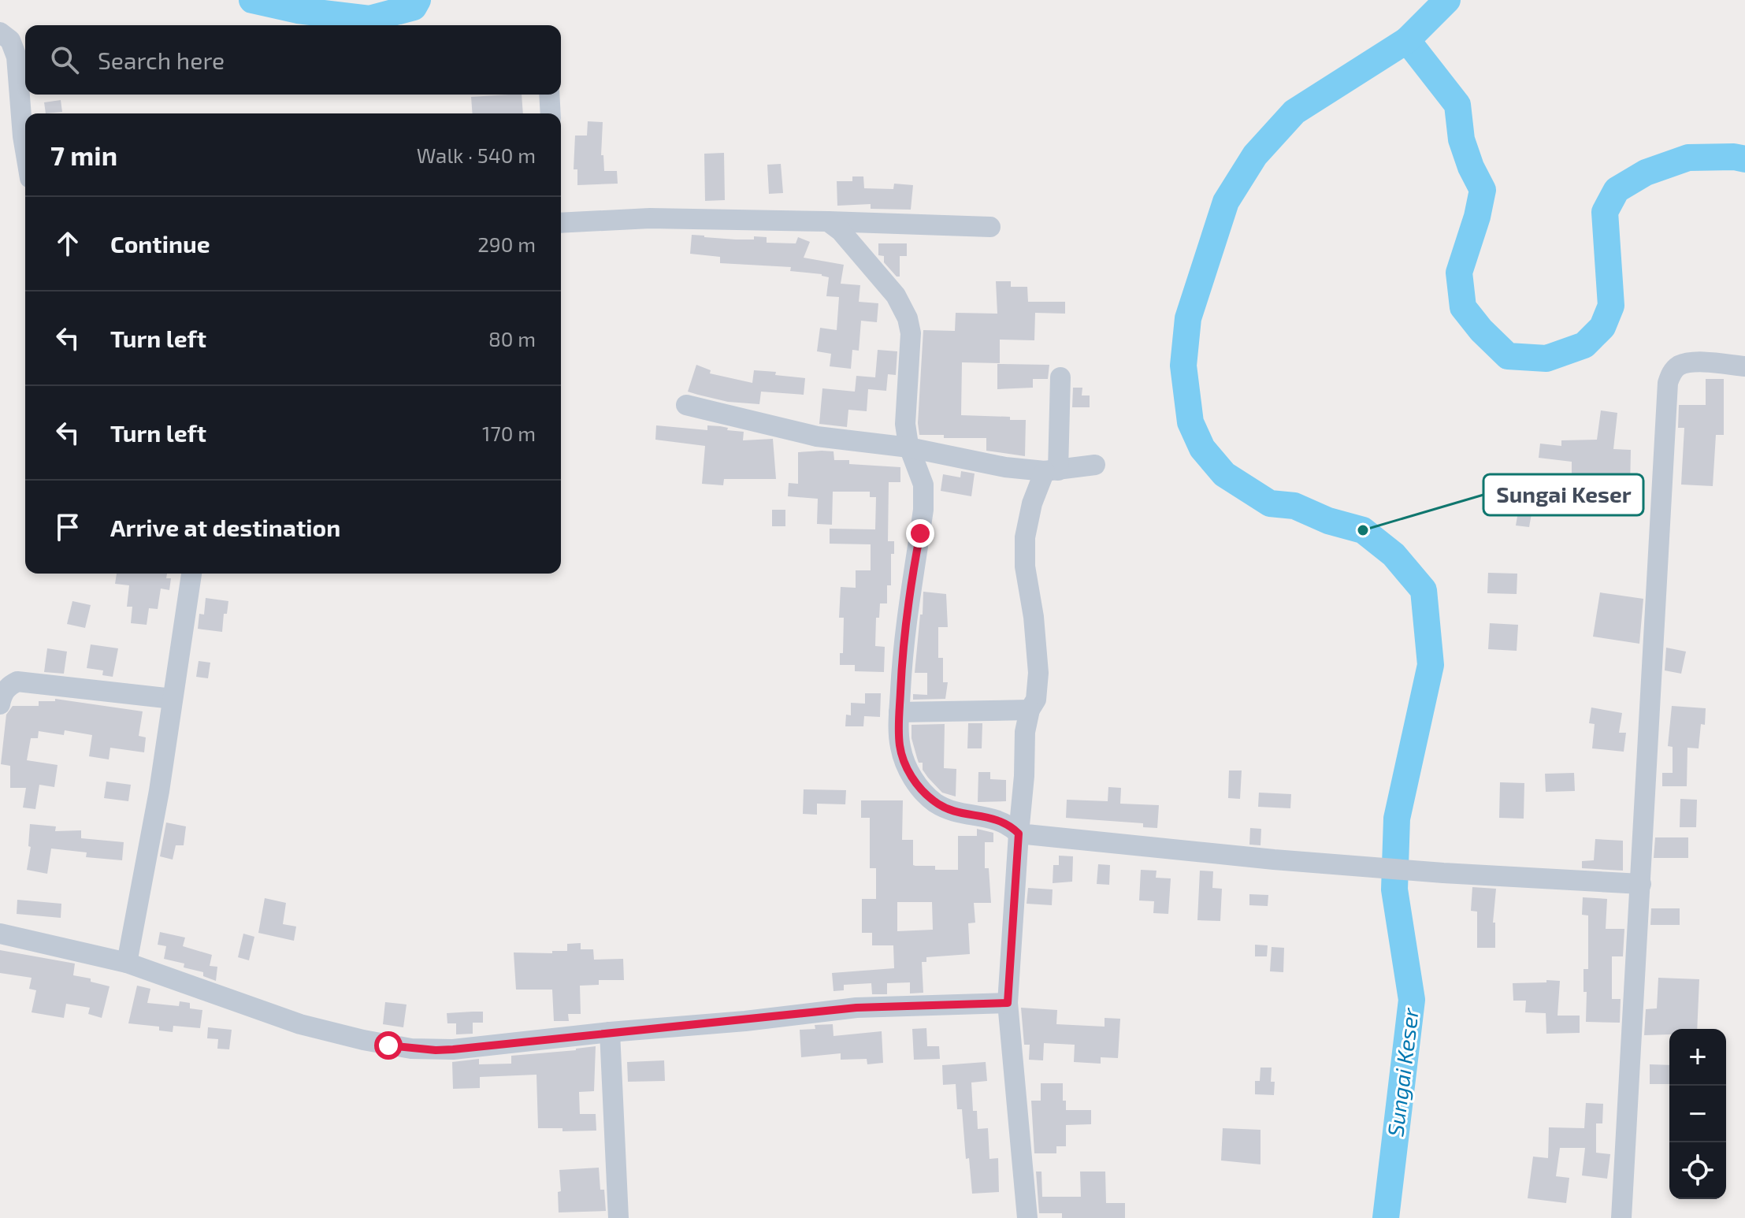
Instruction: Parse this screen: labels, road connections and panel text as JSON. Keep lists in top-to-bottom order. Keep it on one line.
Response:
{"water":["Sungai Keser"],"places":["Sungai Keser"],"page":{"search":"Search here","heading":["7 min","Walk · 540 m"],"list":[["Continue","290 m"],["Turn left","80 m"],["Turn left","170 m"],"Arrive at destination"],"map_buttons":["+","−"]}}
